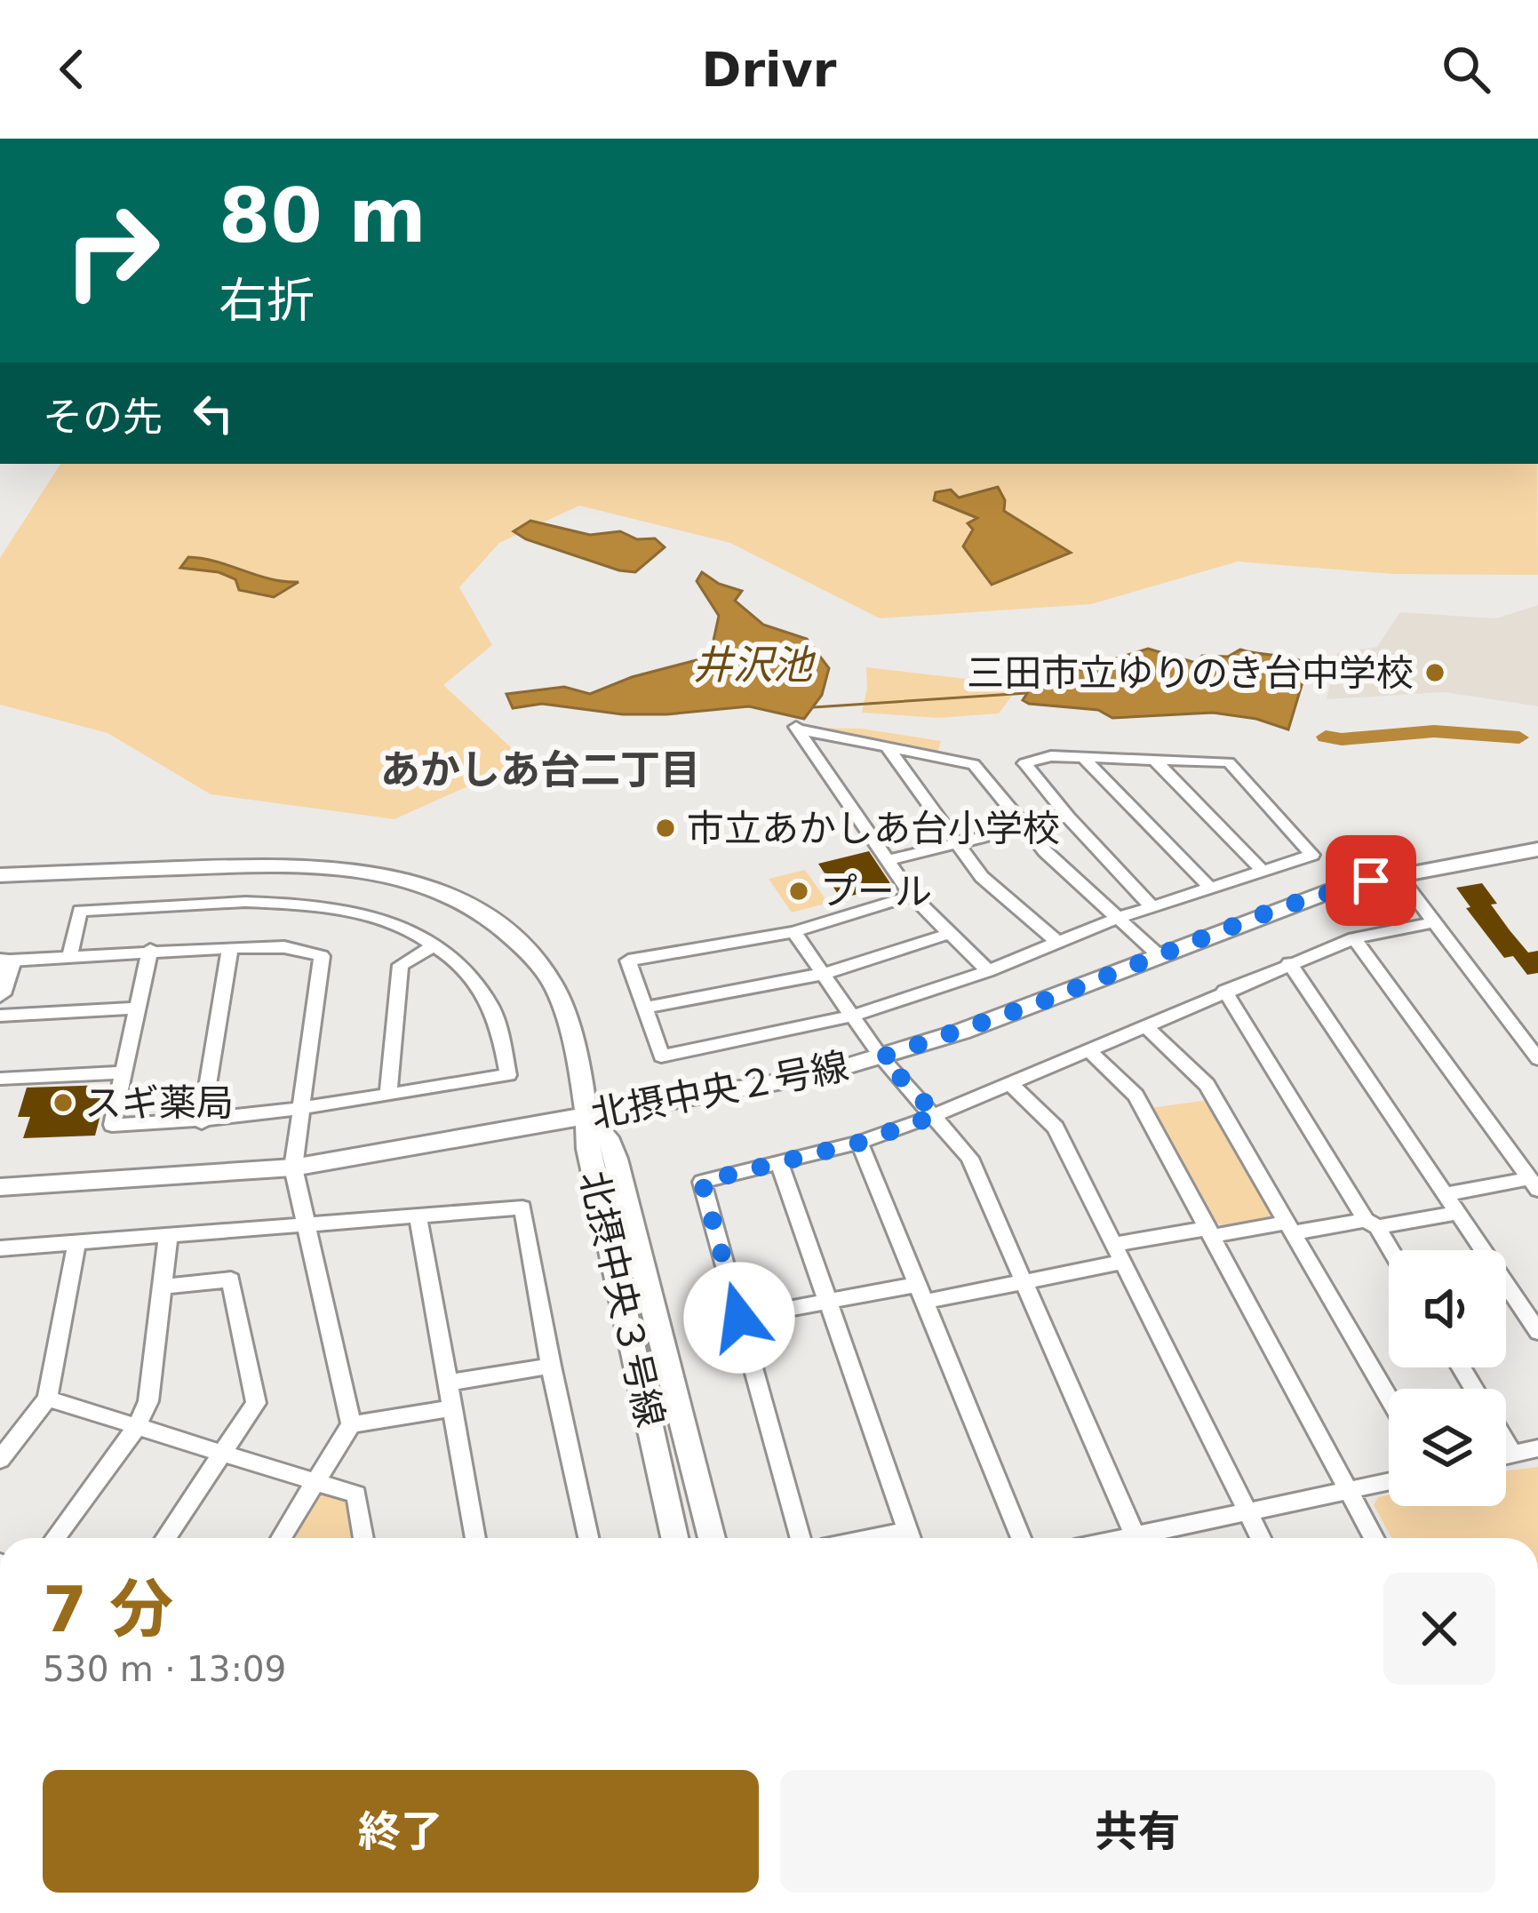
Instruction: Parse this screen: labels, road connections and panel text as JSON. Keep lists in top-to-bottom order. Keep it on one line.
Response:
{"streets":{"street":["北摂中央２号線","北摂中央３号線"]},"crossings":[["北摂中央２号線","北摂中央３号線"]],"districts":["あかしあ台二丁目"],"water":["井沢池"],"places":["三田市立ゆりのき台中学校","市立あかしあ台小学校","プール","スギ薬局"],"page":{"header":"Drivr","turn":["80 m","右折"],"then":"その先","heading":["7 分","530 m · 13:09"],"buttons":["終了","共有"]}}
